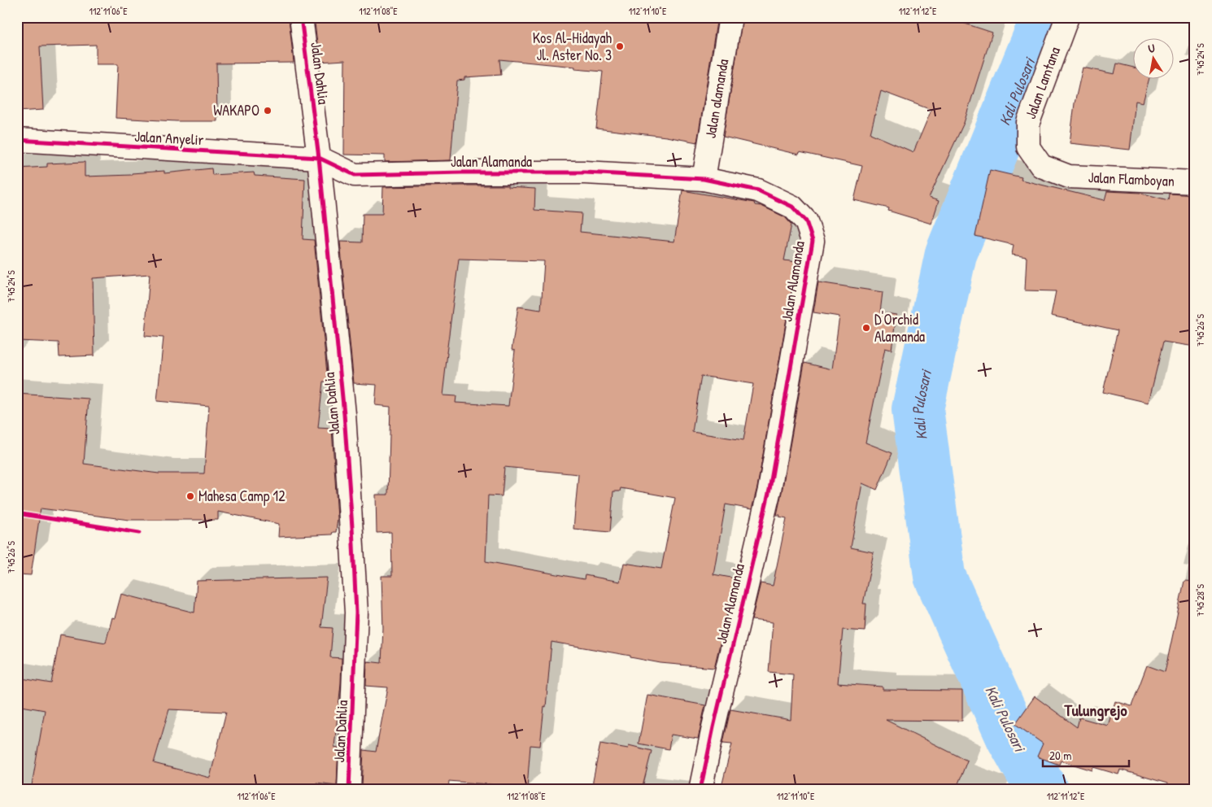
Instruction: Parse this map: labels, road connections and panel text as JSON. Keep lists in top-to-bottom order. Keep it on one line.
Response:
{"streets":{"street":["Jalan Dahlia","Jalan Lamtana","Jalan alamanda","Jalan Anyelir","Jalan Alamanda","Jalan Flamboyan"]},"crossings":[["Jalan Dahlia","Jalan Anyelir"],["Jalan Dahlia","Jalan Alamanda"],["Jalan Lamtana","Jalan Flamboyan"],["Jalan alamanda","Jalan Alamanda"],["Jalan Anyelir","Jalan Alamanda"]],"districts":["Tulungrejo"],"water":["Kali Pulosari"],"places":["Kos Al-Hidayah Jl. Aster No. 3","WAKAPO","D'Orchid Alamanda","Mahesa Camp 12"],"scale_bar":"20 m","north":"top","coordinates":["112°11'06\"E","112°11'08\"E","112°11'10\"E","112°11'12\"E","7°45'24\"S","7°45'26\"S","7°45'28\"S"]}
